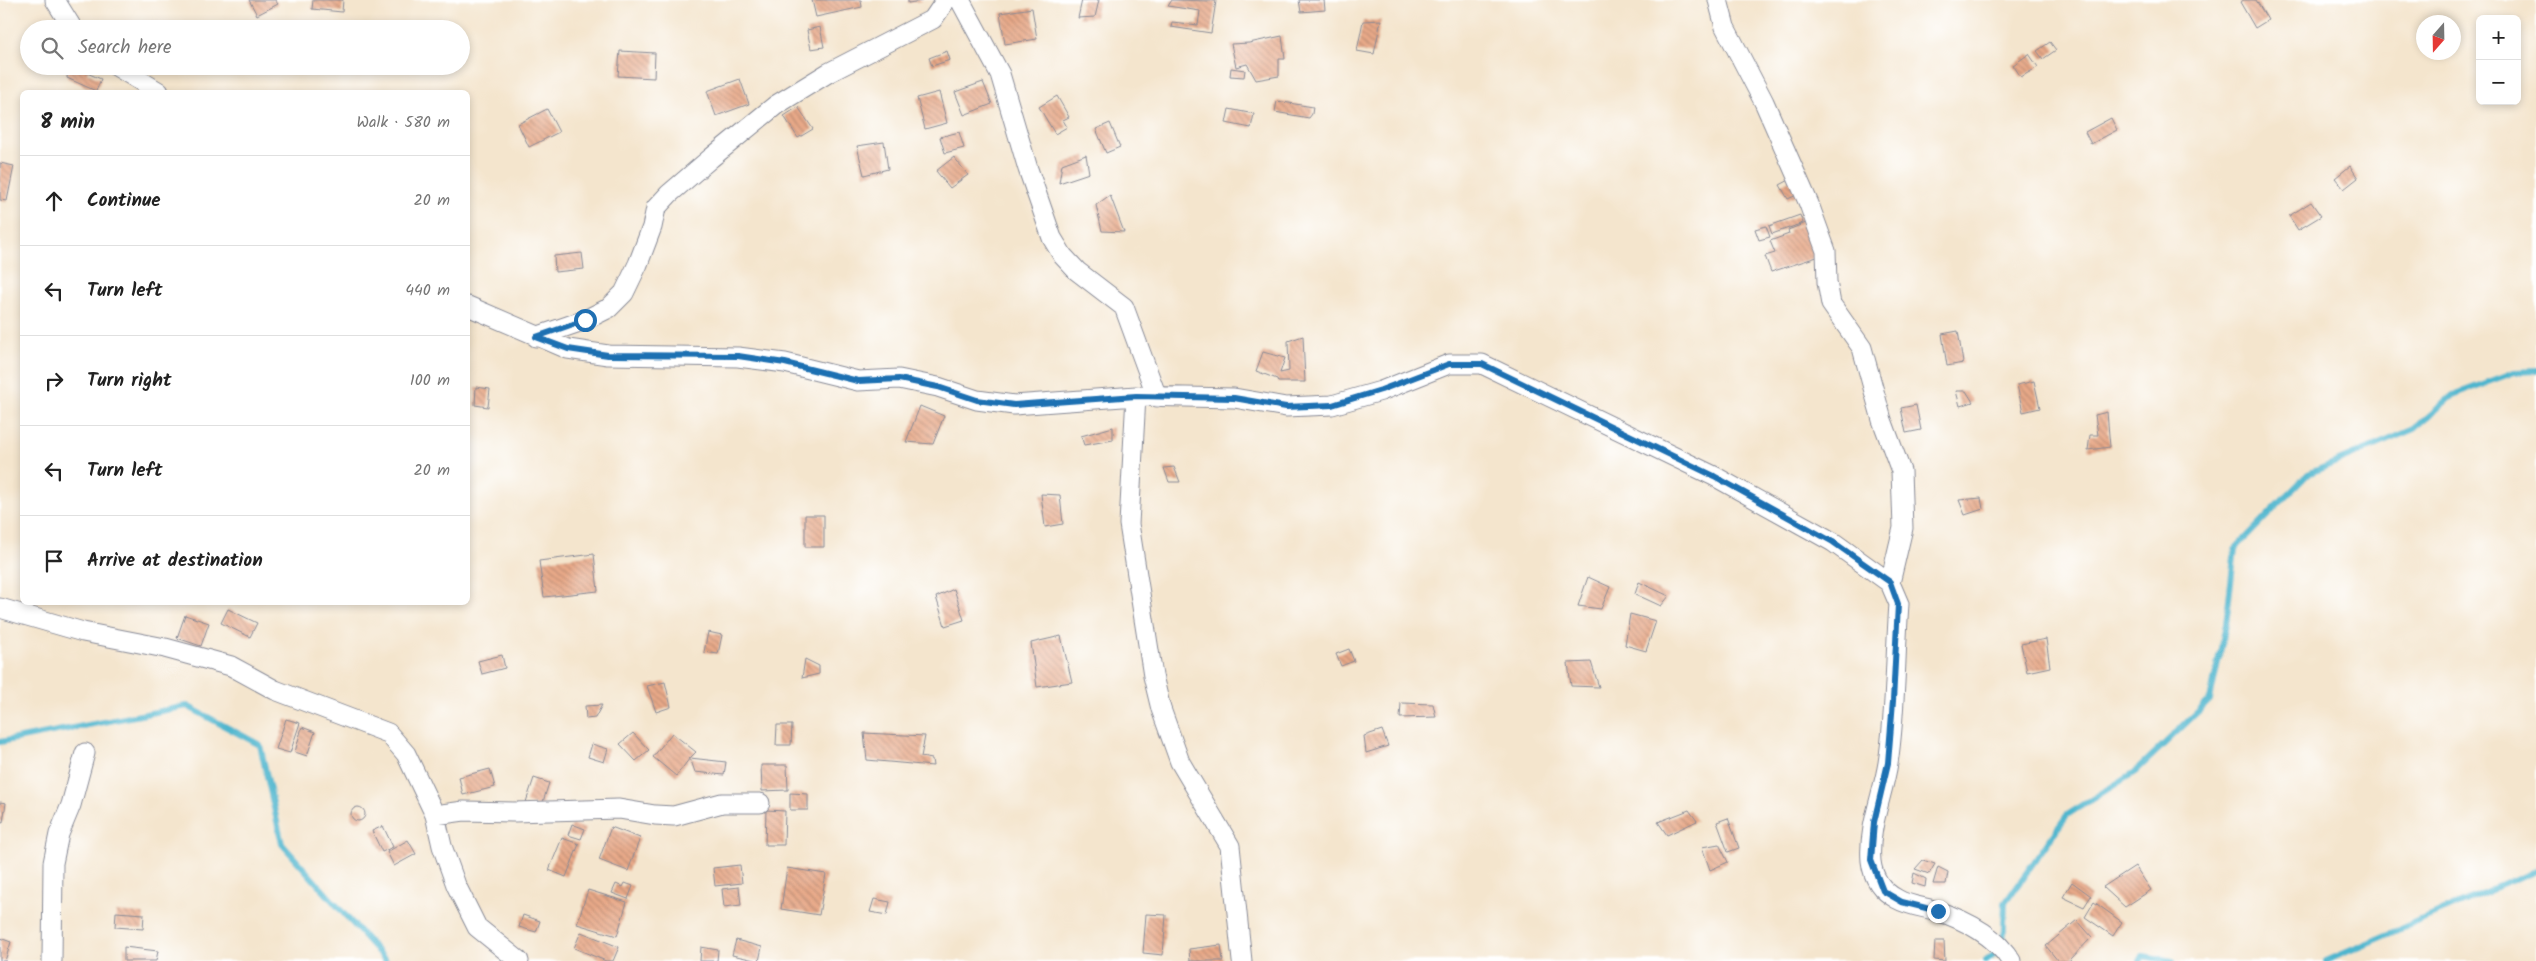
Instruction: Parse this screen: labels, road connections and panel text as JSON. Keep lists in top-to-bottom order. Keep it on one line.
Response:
{"north":"bottom","page":{"map_buttons":["+","−"],"search":"Search here","heading":["8 min","Walk · 580 m"],"list":[["Continue","20 m"],["Turn left","440 m"],["Turn right","100 m"],["Turn left","20 m"],"Arrive at destination"]}}
